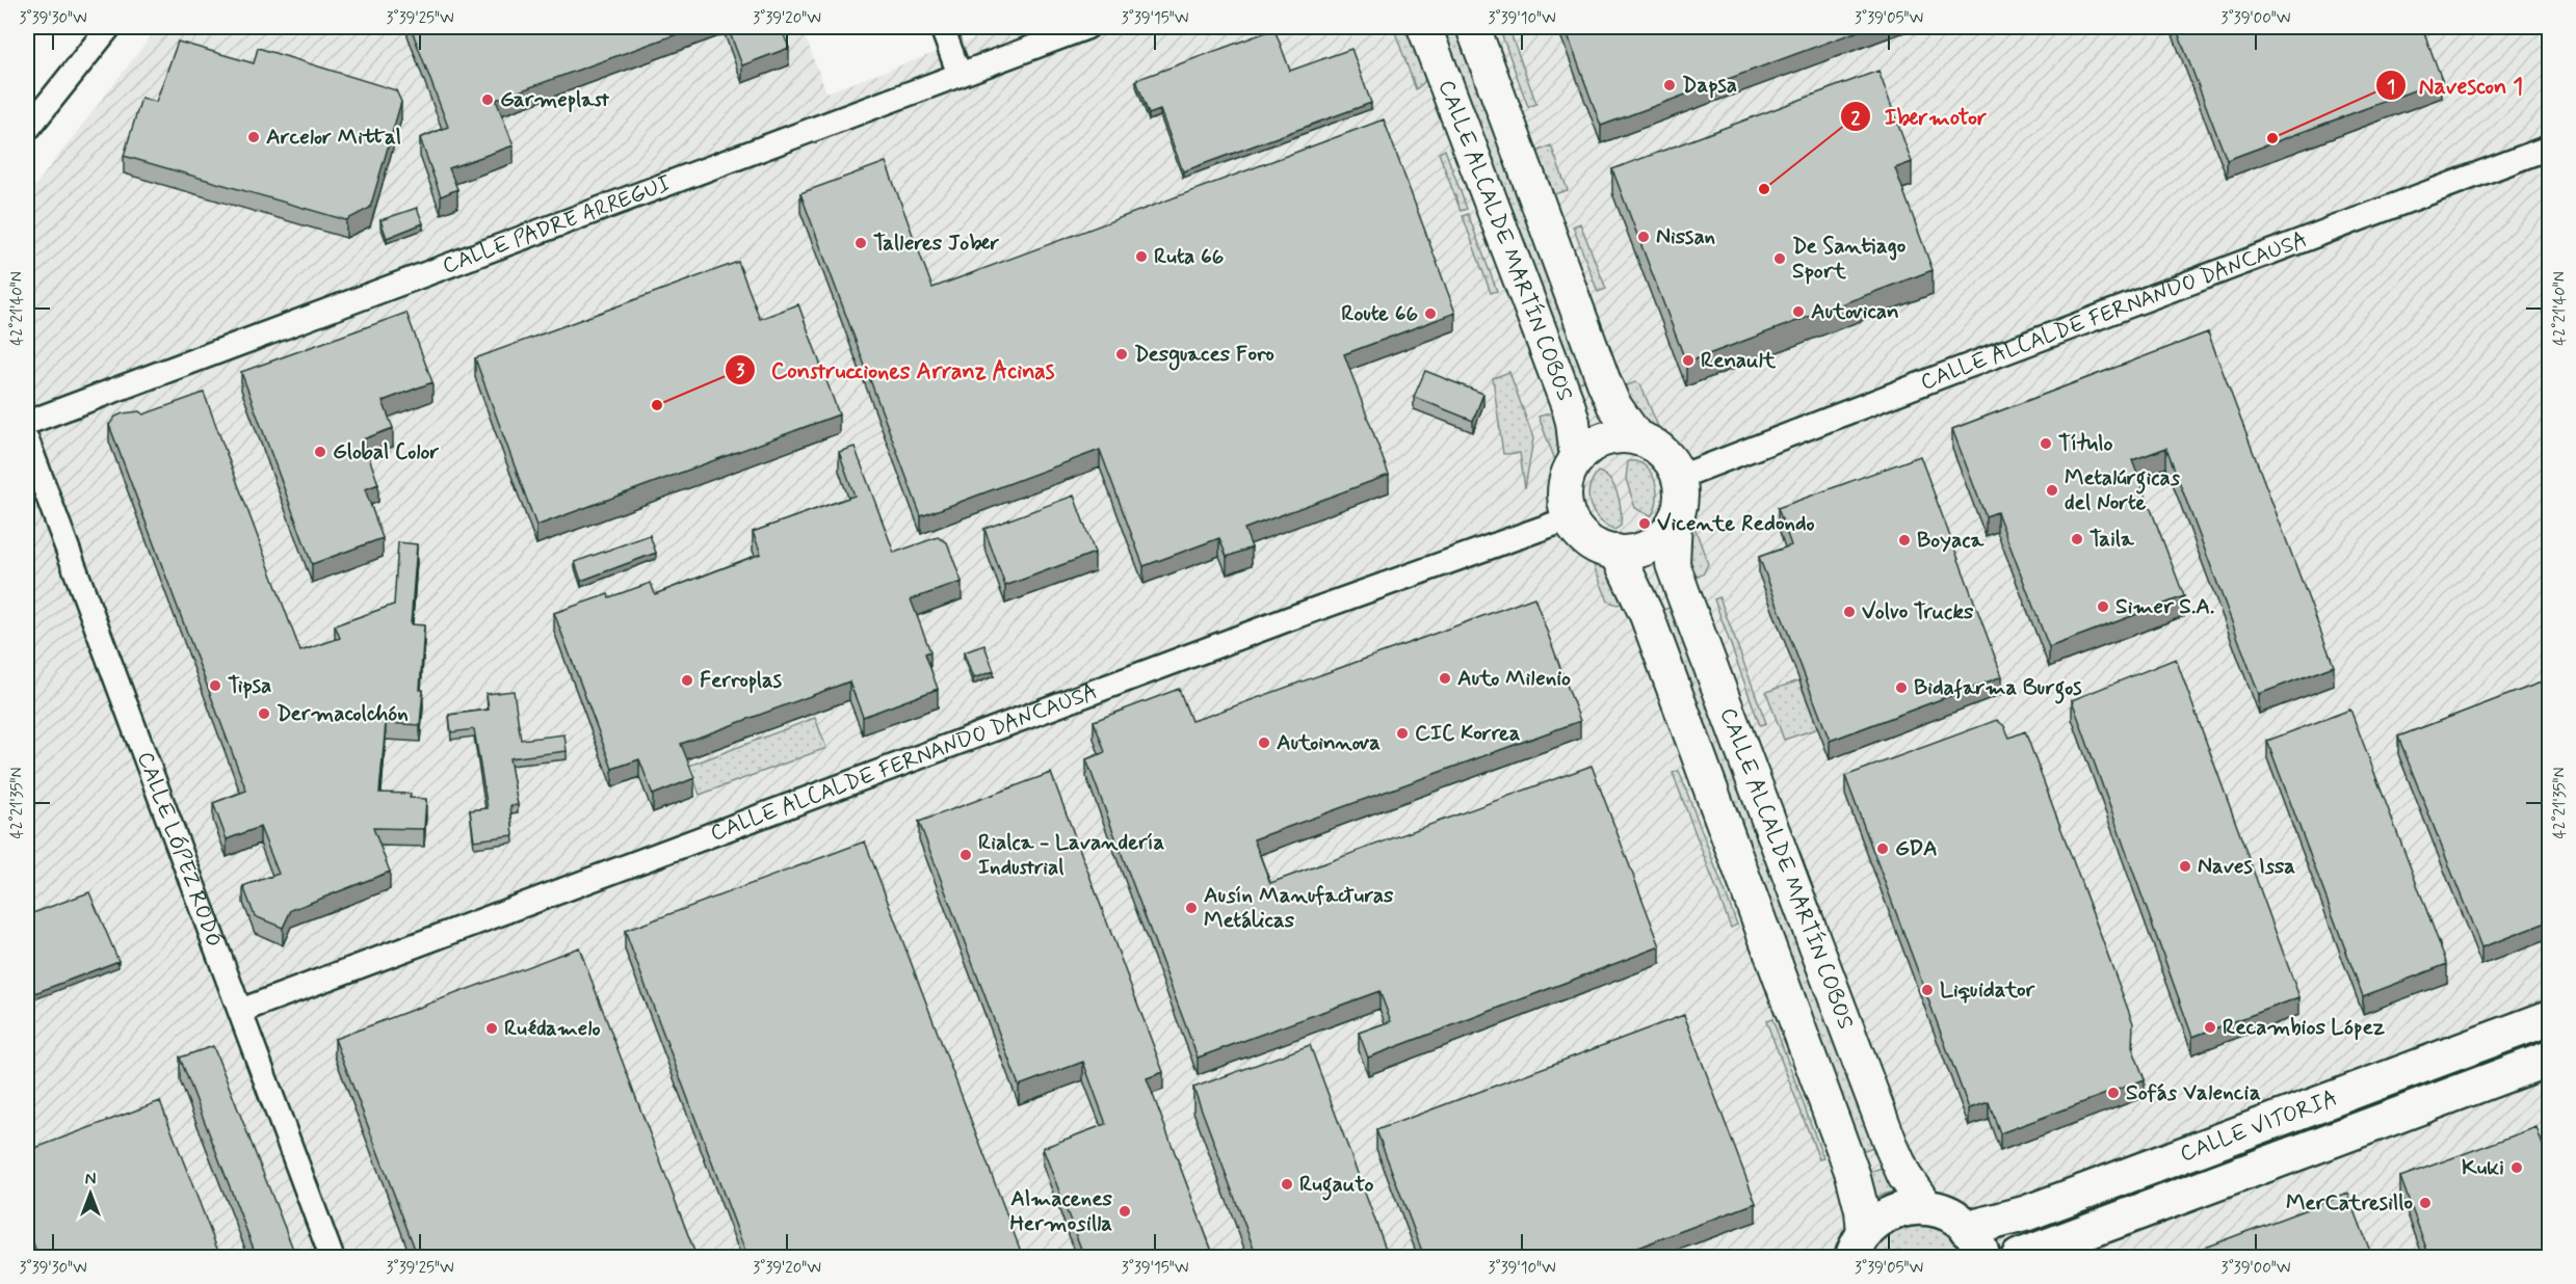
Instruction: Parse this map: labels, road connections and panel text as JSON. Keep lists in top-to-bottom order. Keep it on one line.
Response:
{"streets":{"highway":["CALLE VITORIA"],"main road":["CALLE ALCALDE MARTÍN COBOS"],"street":["CALLE PADRE ARREGUI","CALLE ALCALDE FERNANDO DANCAUSA","CALLE LÓPEZ RODÓ"]},"crossings":[["CALLE ALCALDE MARTÍN COBOS","CALLE ALCALDE FERNANDO DANCAUSA"],["CALLE ALCALDE FERNANDO DANCAUSA","CALLE LÓPEZ RODÓ"]],"places":["Dapsa","Garmeplast","Arcelor Mittal","Navescon 1","Ibermotor","Nissan","Talleres Jober","Ruta 66","De Santiago Sport","Autovican","Route 66","Desguaces Foro","Renault","Construcciones Arranz Acinas","Título","Global Color","Metalúrgicas del Norte","Vicente Redondo","Taila","Boyaca","Simer S.A.","Volvo Trucks","Auto Milenio","Ferroplas","Tipsa","Bidafarma Burgos","Dermacolchón","CIC Korrea","Autoinnova","GDA","Rialca - Lavandería Industrial","Naves Issa","Ausín Manufacturas Metálicas","Liquidator","Recambios López","Ruédamelo","Sofás Valencia","Kuki","Rugauto","MerCatresillo","Almacenes Hermosilla"],"north":"top","coordinates":["3°39'30\"W","3°39'25\"W","3°39'20\"W","3°39'15\"W","3°39'10\"W","3°39'05\"W","3°39'00\"W","42°21'40\"N","42°21'35\"N"]}
